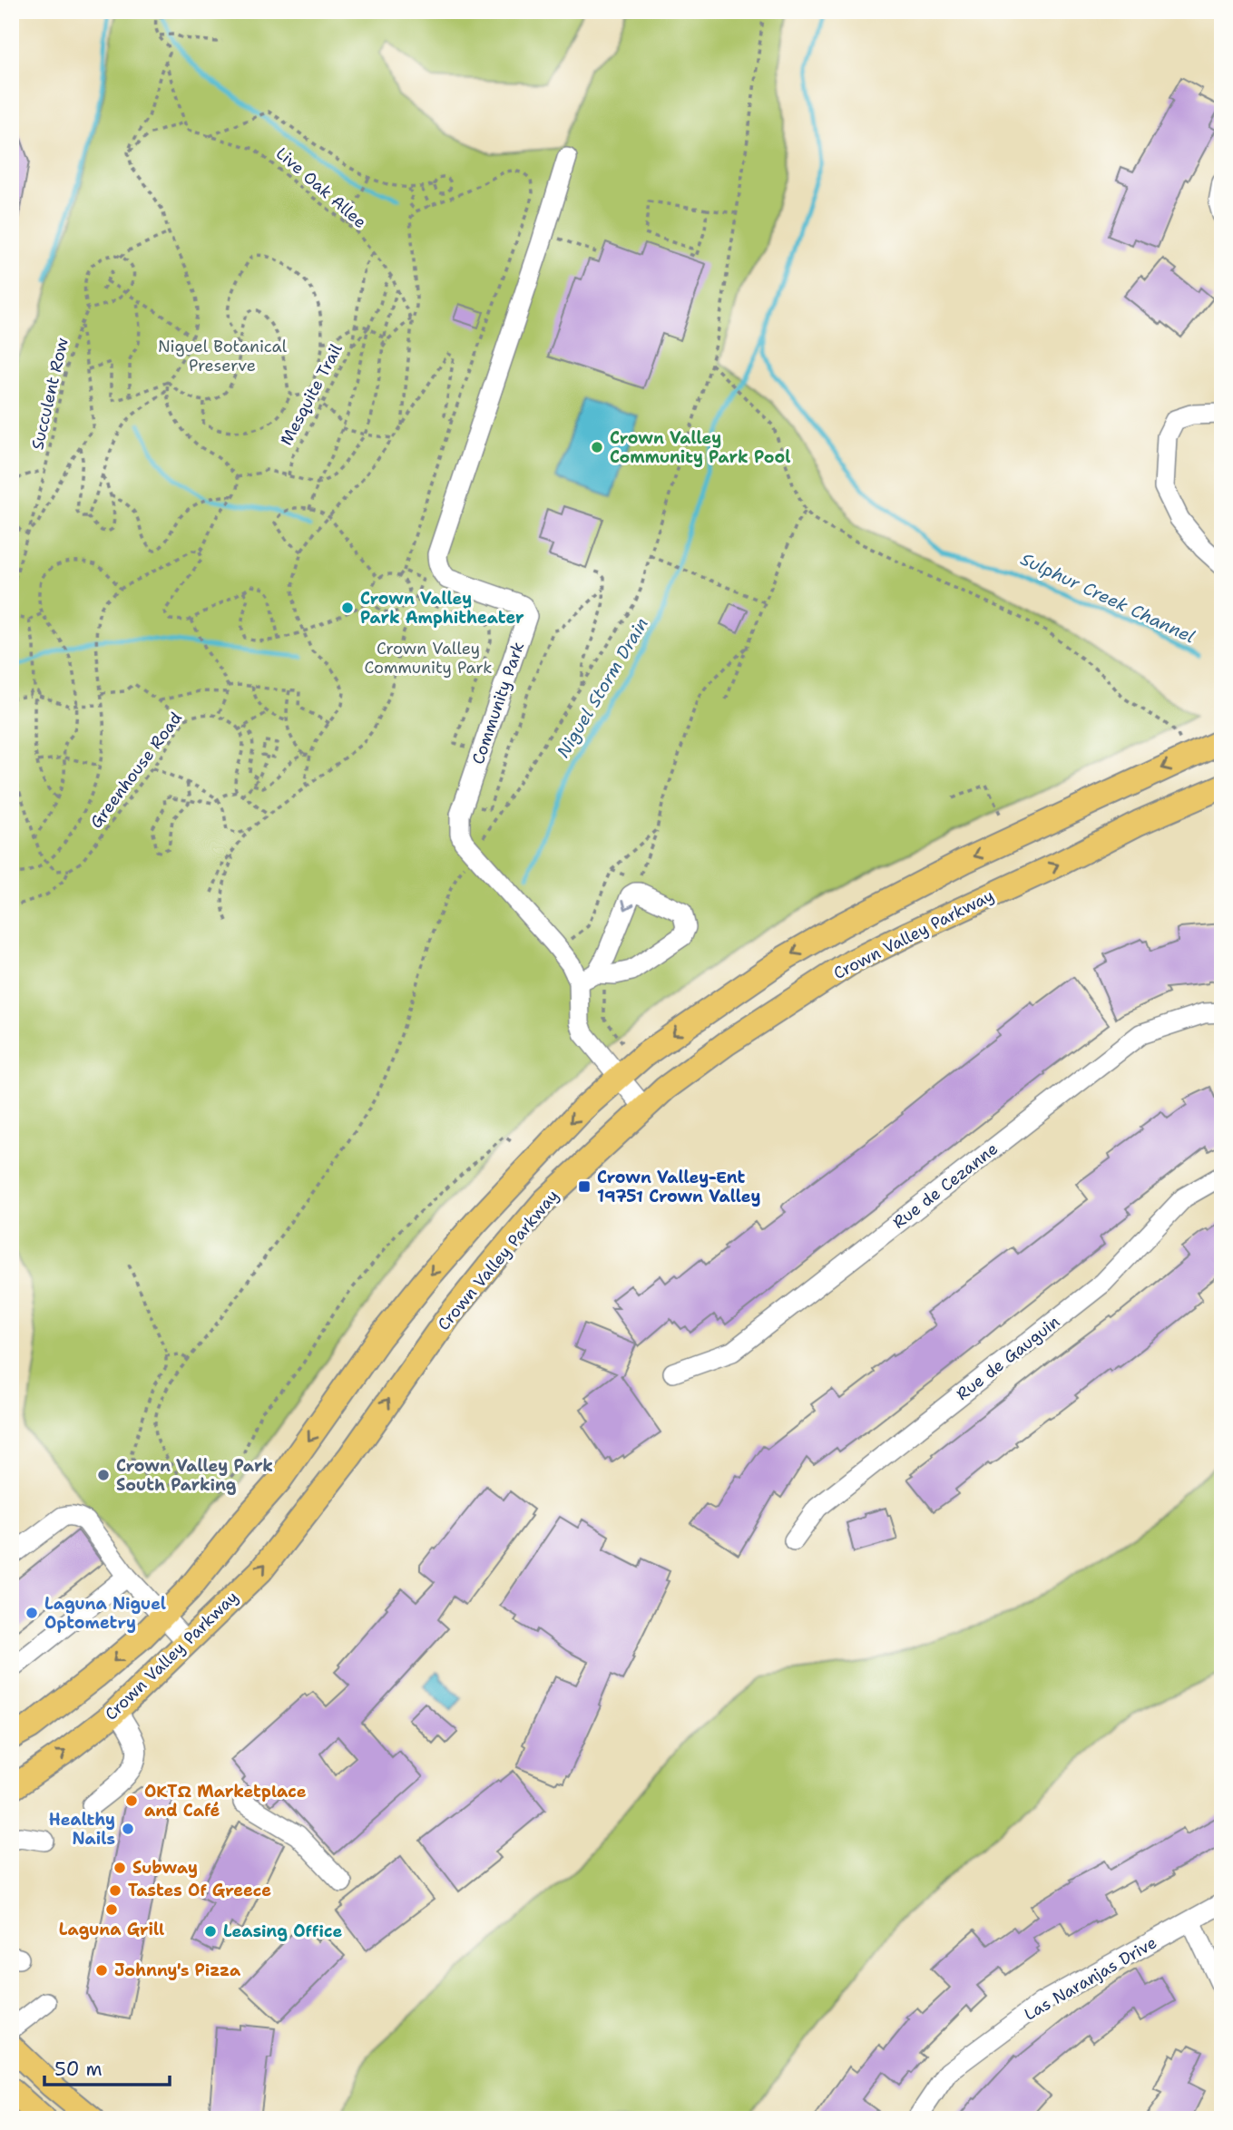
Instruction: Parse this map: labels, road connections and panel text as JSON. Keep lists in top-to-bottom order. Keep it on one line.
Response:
{"streets":{"main road":["Crown Valley Parkway"],"street":["Community Park","Rue de Cezanne","Rue de Gauguin","Las Naranjas Drive"],"path":["Live Oak Allee","Succulent Row","Mesquite Trail","Greenhouse Road"]},"crossings":[["Live Oak Allee","Mesquite Trail"],["Community Park","Crown Valley Parkway"]],"water":["Sulphur Creek Channel","Niguel Storm Drain"],"parks":["Niguel Botanical Preserve","Crown Valley Community Park"],"places":{"other":["Crown Valley Community Park Pool","Crown Valley Park Amphitheater","Crown Valley Park South Parking","Laguna Niguel Optometry","OKTΩ Marketplace and Café","Healthy Nails","Subway","Tastes Of Greece","Laguna Grill","Leasing Office","Johnny's Pizza"],"transit":["Crown Valley-Ent 19751 Crown Valley"]},"scale_bar":"50 m"}
